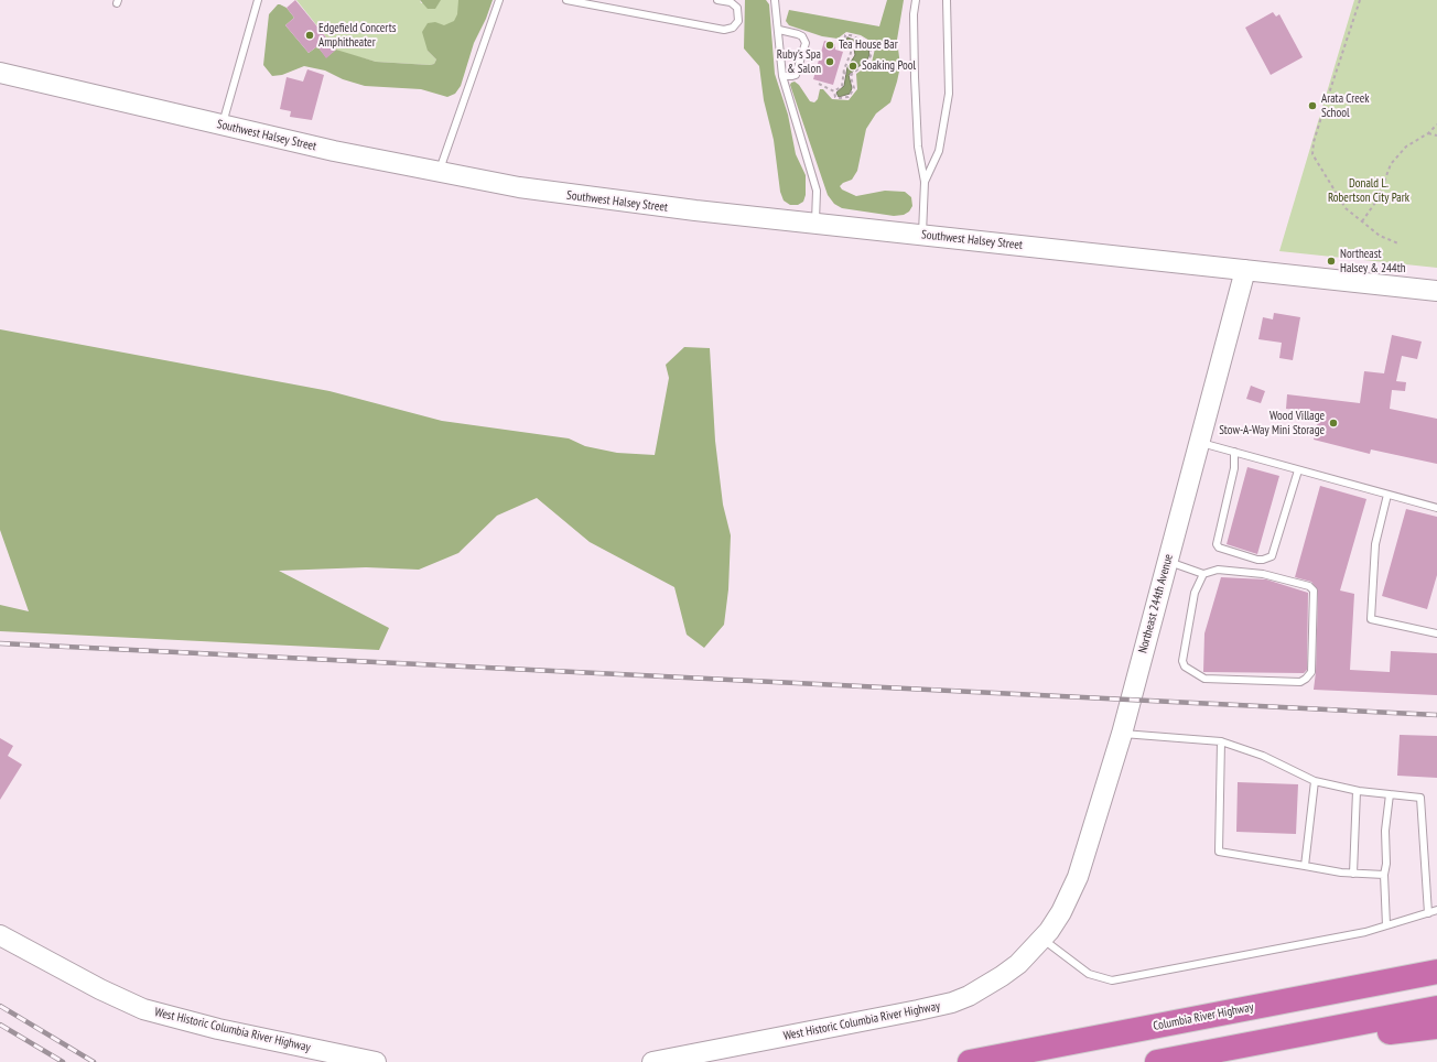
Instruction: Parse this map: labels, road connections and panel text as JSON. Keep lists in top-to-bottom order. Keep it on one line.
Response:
{"streets":{"highway":["Columbia River Highway"],"street":["Southwest Halsey Street","Northeast 244th Avenue","West Historic Columbia River Highway"]},"crossings":[["Southwest Halsey Street","Northeast 244th Avenue"],["Northeast 244th Avenue","West Historic Columbia River Highway"]],"parks":["Donald L. Robertson City Park"],"places":["Edgefield Concerts Amphitheater","Tea House Bar","Ruby's Spa & Salon","Soaking Pool","Arata Creek School","Northeast Halsey & 244th","Wood Village Stow-A-Way Mini Storage"]}
